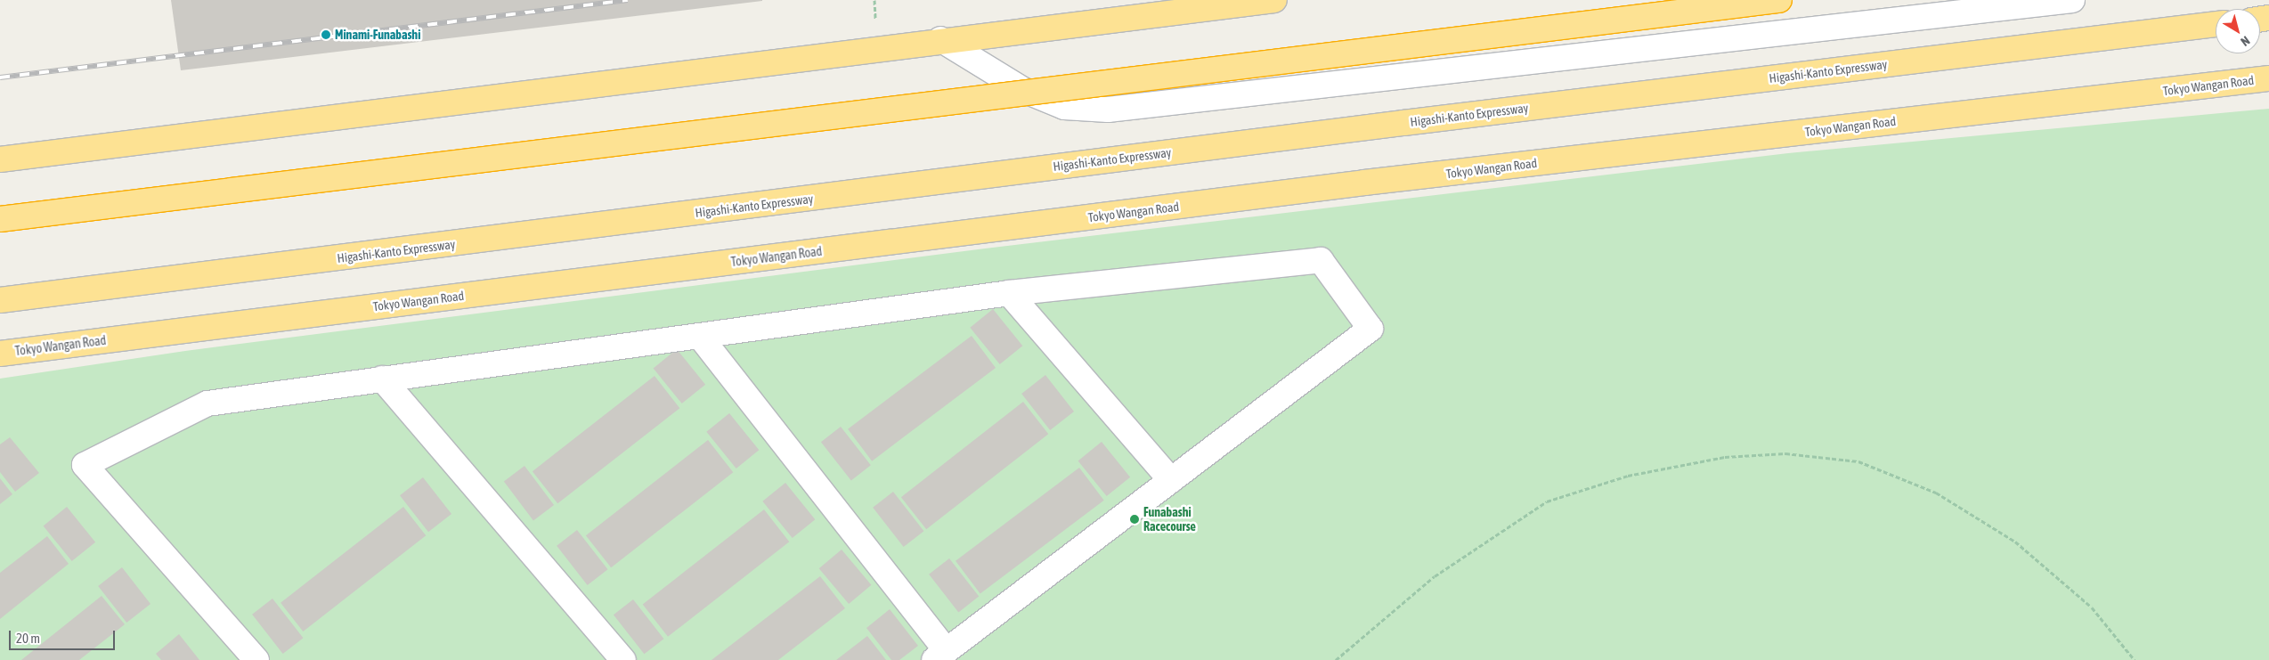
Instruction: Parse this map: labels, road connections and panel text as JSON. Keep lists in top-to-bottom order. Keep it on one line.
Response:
{"streets":{"highway":["Higashi-Kanto Expressway","Tokyo Wangan Road"]},"places":["Minami-Funabashi","Funabashi Racecourse"],"scale_bar":"20 m","north":"bottom right"}
